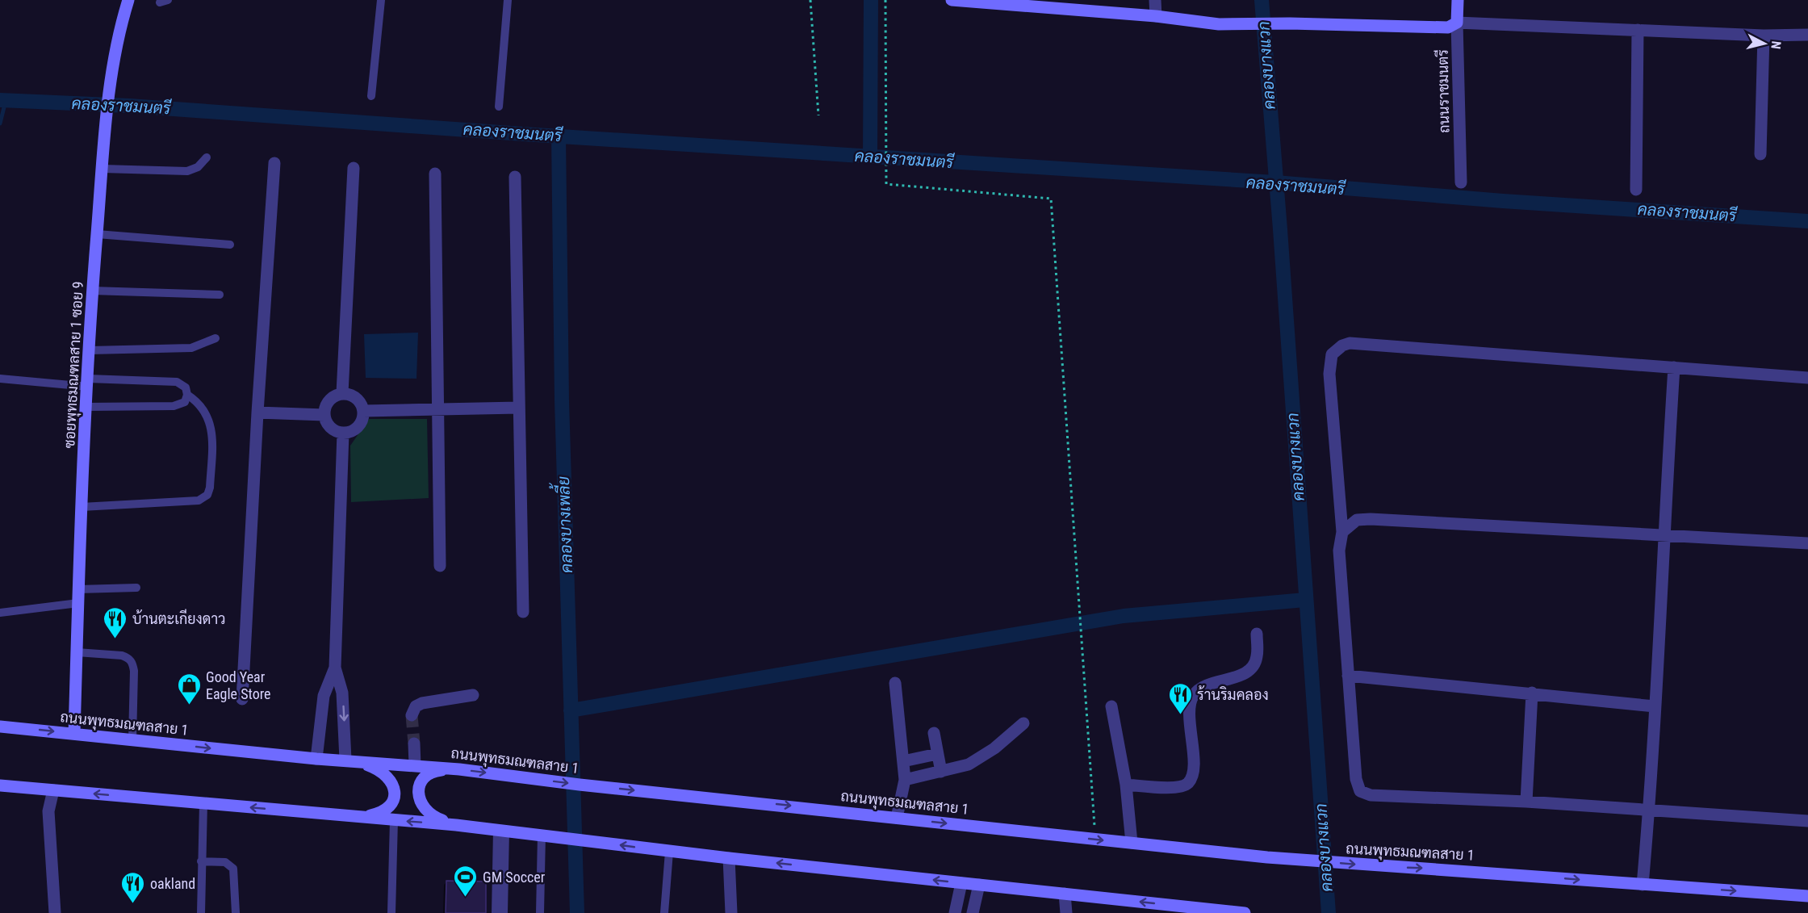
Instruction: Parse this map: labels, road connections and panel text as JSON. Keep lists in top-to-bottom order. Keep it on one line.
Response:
{"streets":{"main road":["ถนนราชมนตรี","ซอยพุทธมณฑลสาย 1 ซอย 9","ถนนพุทธมณฑลสาย 1"]},"crossings":[["ซอยพุทธมณฑลสาย 1 ซอย 9","ถนนพุทธมณฑลสาย 1"]],"water":["คลองบางแวก","คลองราชมนตรี","คลองบางเพลี้ย"],"places":{"restaurant":["บ้านตะเกียงดาว","ร้านริมคลอง","oakland"],"shop":["Good Year Eagle Store"],"sports":["GM Soccer"]},"north":"right"}
